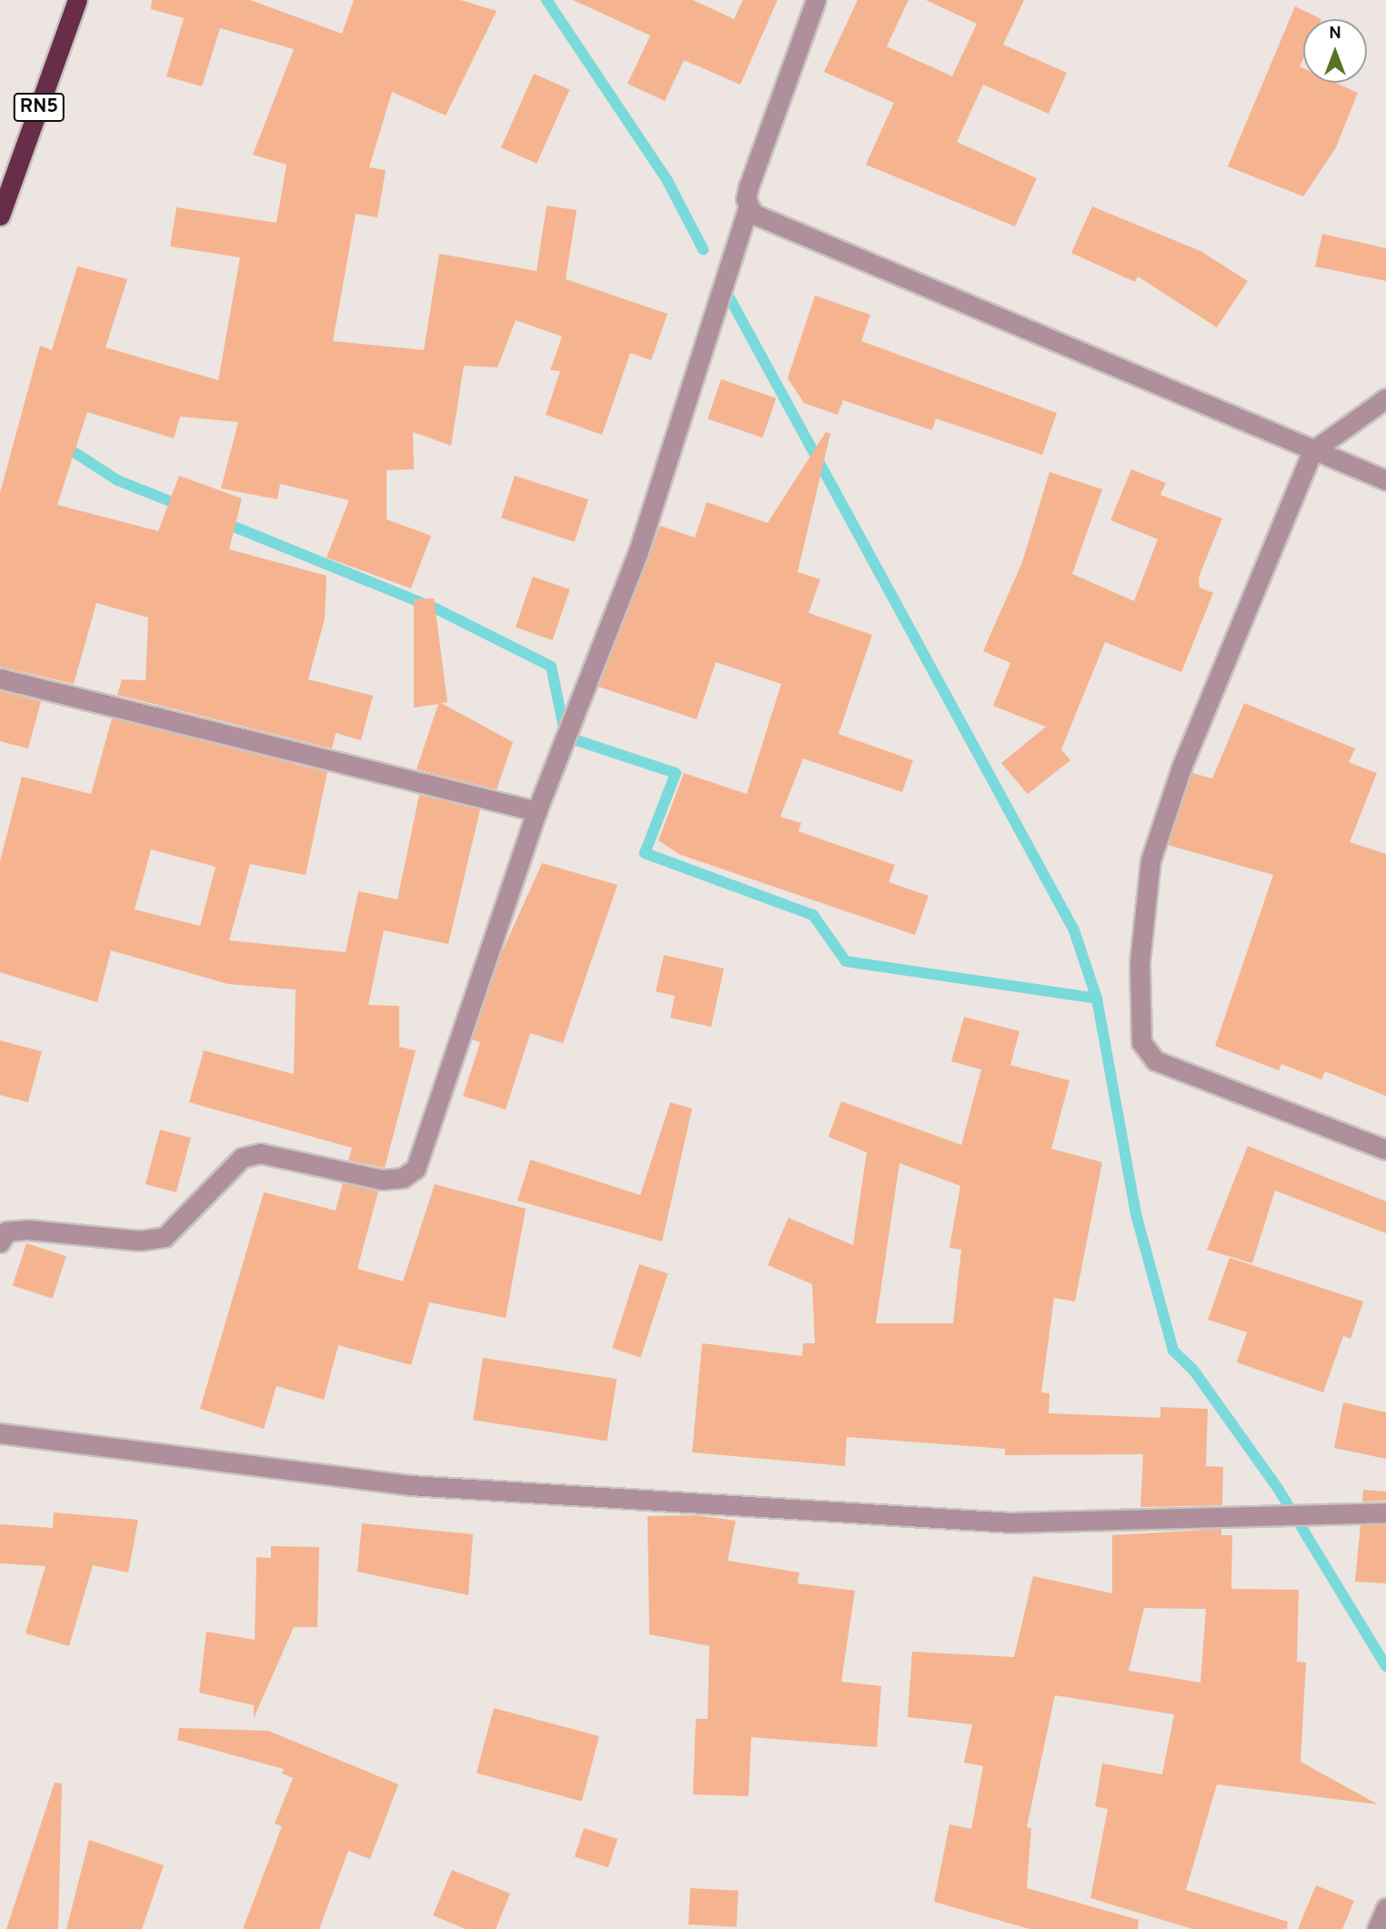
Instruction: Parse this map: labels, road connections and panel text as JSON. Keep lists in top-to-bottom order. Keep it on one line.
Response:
{"streets":{"highway":["RN5"]},"north":"top"}
